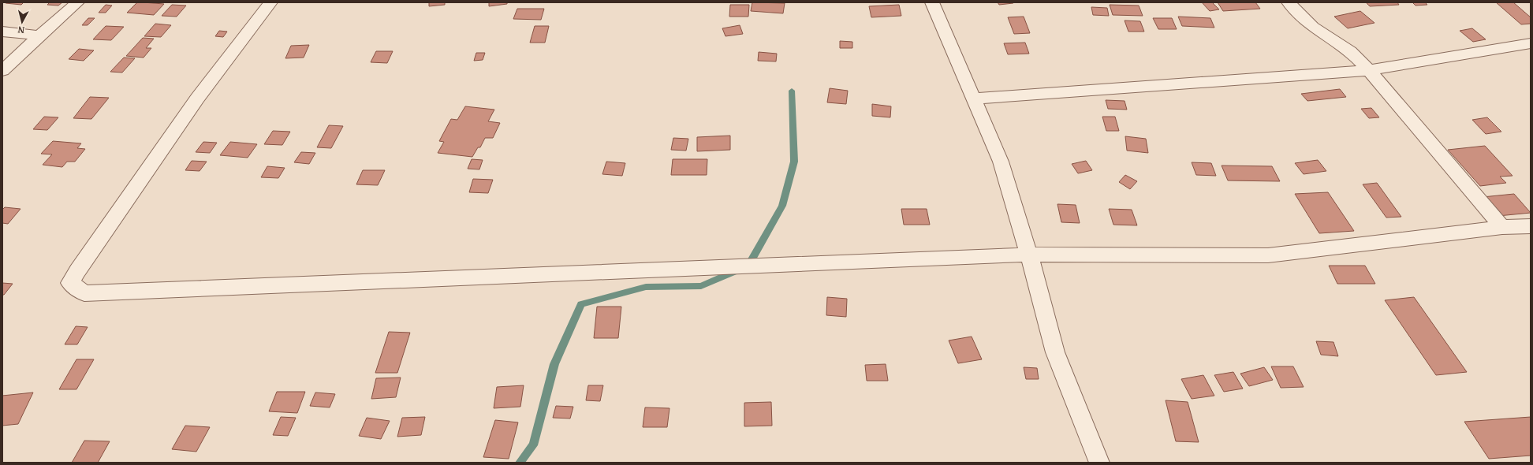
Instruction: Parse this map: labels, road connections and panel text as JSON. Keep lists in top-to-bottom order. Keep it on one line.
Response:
{"north":"bottom"}
